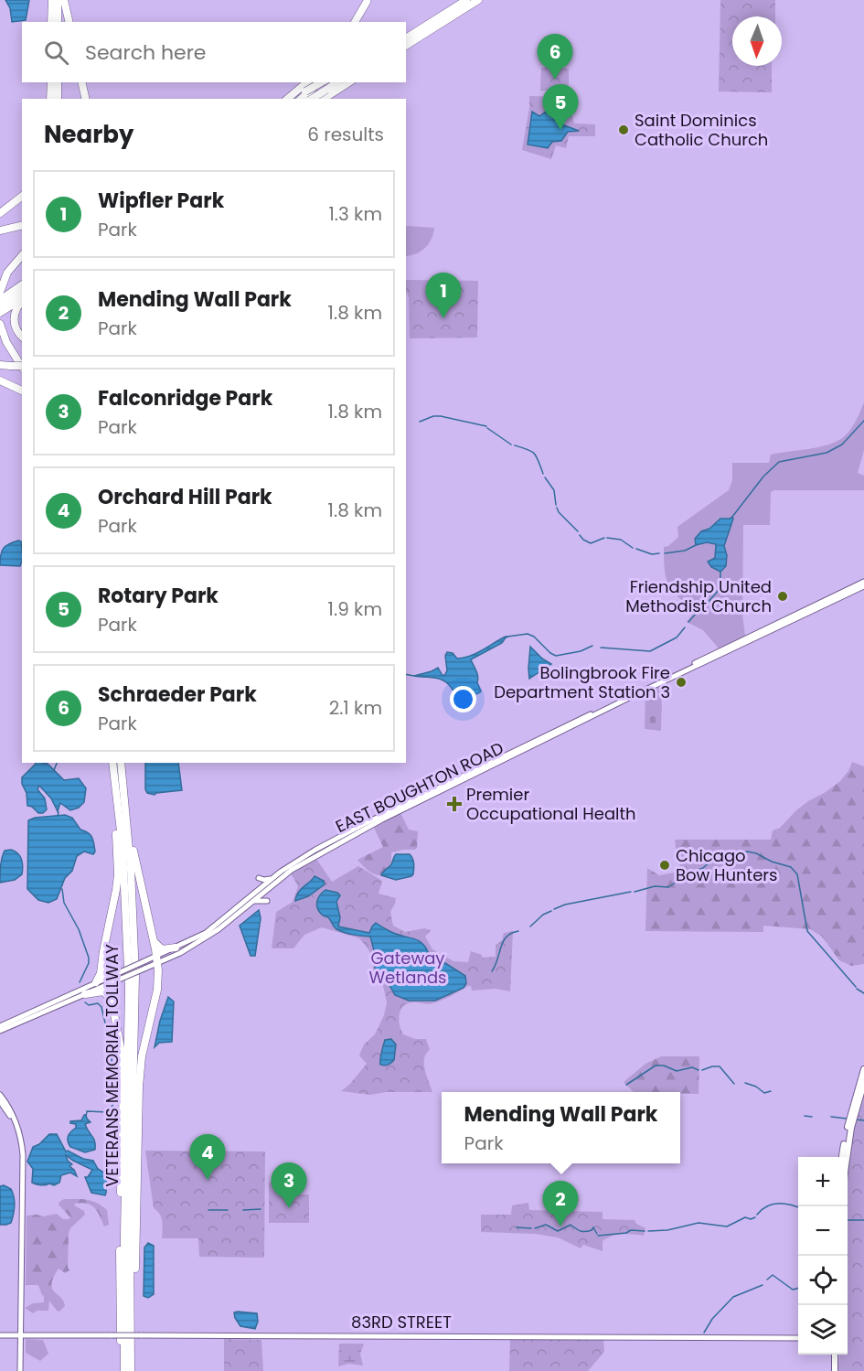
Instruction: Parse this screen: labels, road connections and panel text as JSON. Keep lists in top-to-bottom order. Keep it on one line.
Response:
{"streets":{"highway":["VETERANS MEMORIAL TOLLWAY"],"main road":["EAST BOUGHTON ROAD","83RD STREET"]},"parks":["Gateway Wetlands"],"places":{"other":["Saint Dominics Catholic Church","Friendship United Methodist Church","Bolingbrook Fire Department Station 3","Chicago Bow Hunters"],"health":["Premier Occupational Health"]},"north":"bottom","page":{"search":"Search here","pins":["6","5","1","4","3","2"],"heading":["Nearby","6 results"],"list":[{"mark":"1","name":"Wipfler Park","note":"Park","value":"1.3 km"},{"mark":"2","name":"Mending Wall Park","note":"Park","value":"1.8 km"},{"mark":"3","name":"Falconridge Park","note":"Park","value":"1.8 km"},{"mark":"4","name":"Orchard Hill Park","note":"Park","value":"1.8 km"},{"mark":"5","name":"Rotary Park","note":"Park","value":"1.9 km"},{"mark":"6","name":"Schraeder Park","note":"Park","value":"2.1 km"}],"popup":["Mending Wall Park","Park"],"map_buttons":["+","−"]}}
